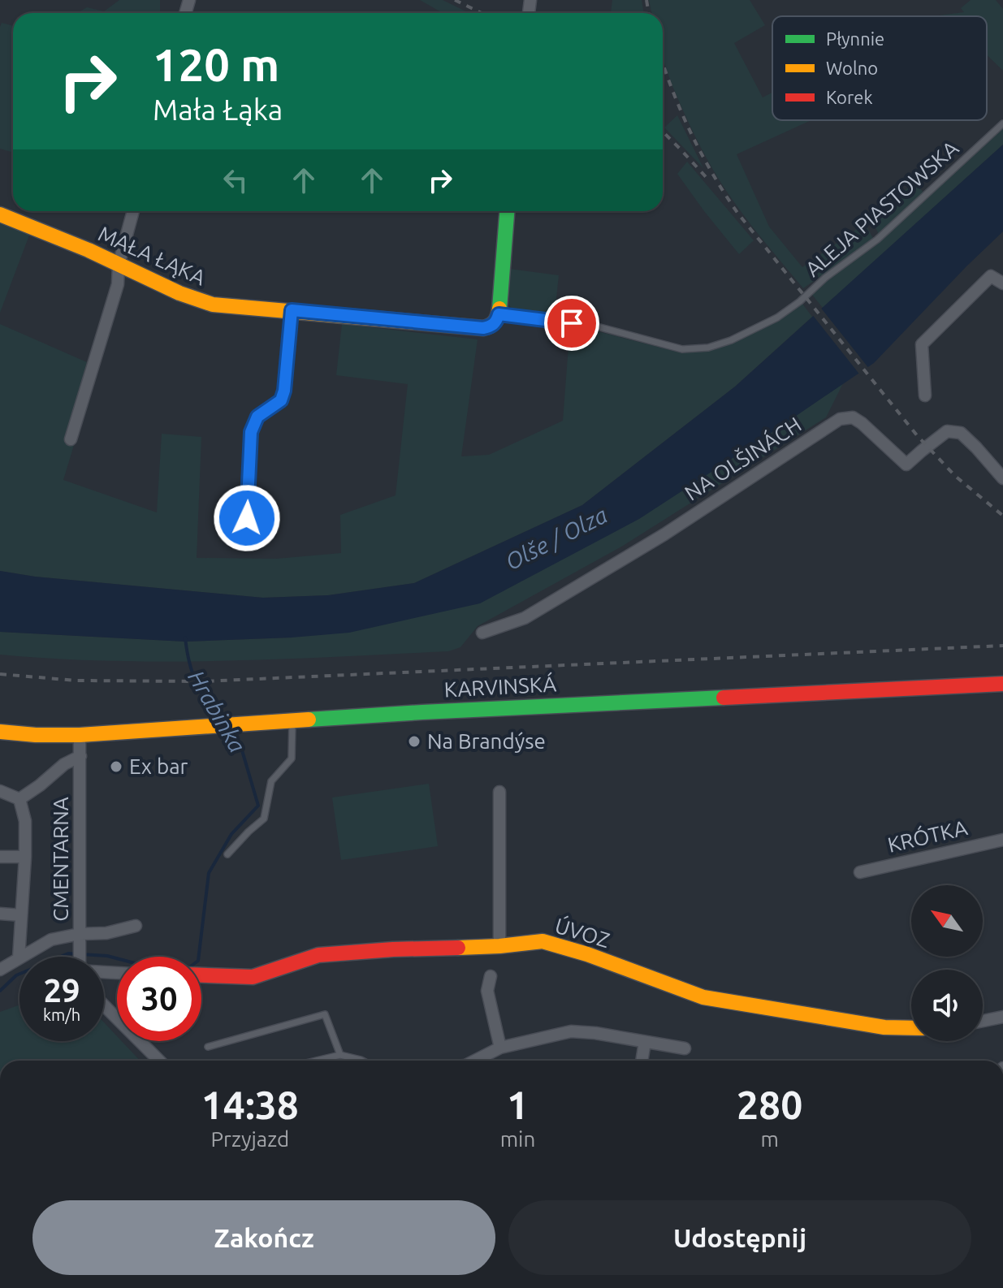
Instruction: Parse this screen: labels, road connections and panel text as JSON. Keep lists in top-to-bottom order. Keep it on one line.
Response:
{"streets":{"street":["MAŁA ŁĄKA","NA OLŠINÁCH","KARVINSKÁ","KRÓTKA","CMENTARNA","ÚVOZ"],"lane":["ALEJA PIASTOWSKA"]},"crossings":[["ALEJA PIASTOWSKA","MAŁA ŁĄKA"],["KARVINSKÁ","CMENTARNA"]],"water":["Olše / Olza","Hrabinka"],"places":["Na Brandýse","Ex bar"],"legend":["Płynnie","Wolno","Korek"],"north":"top left","page":{"turn":["120 m","Mała Łąka"],"speed":"29 km/h","limit":"30","eta":["14:38","Przyjazd","1","min","280","m"],"buttons":["Zakończ","Udostępnij"]}}
